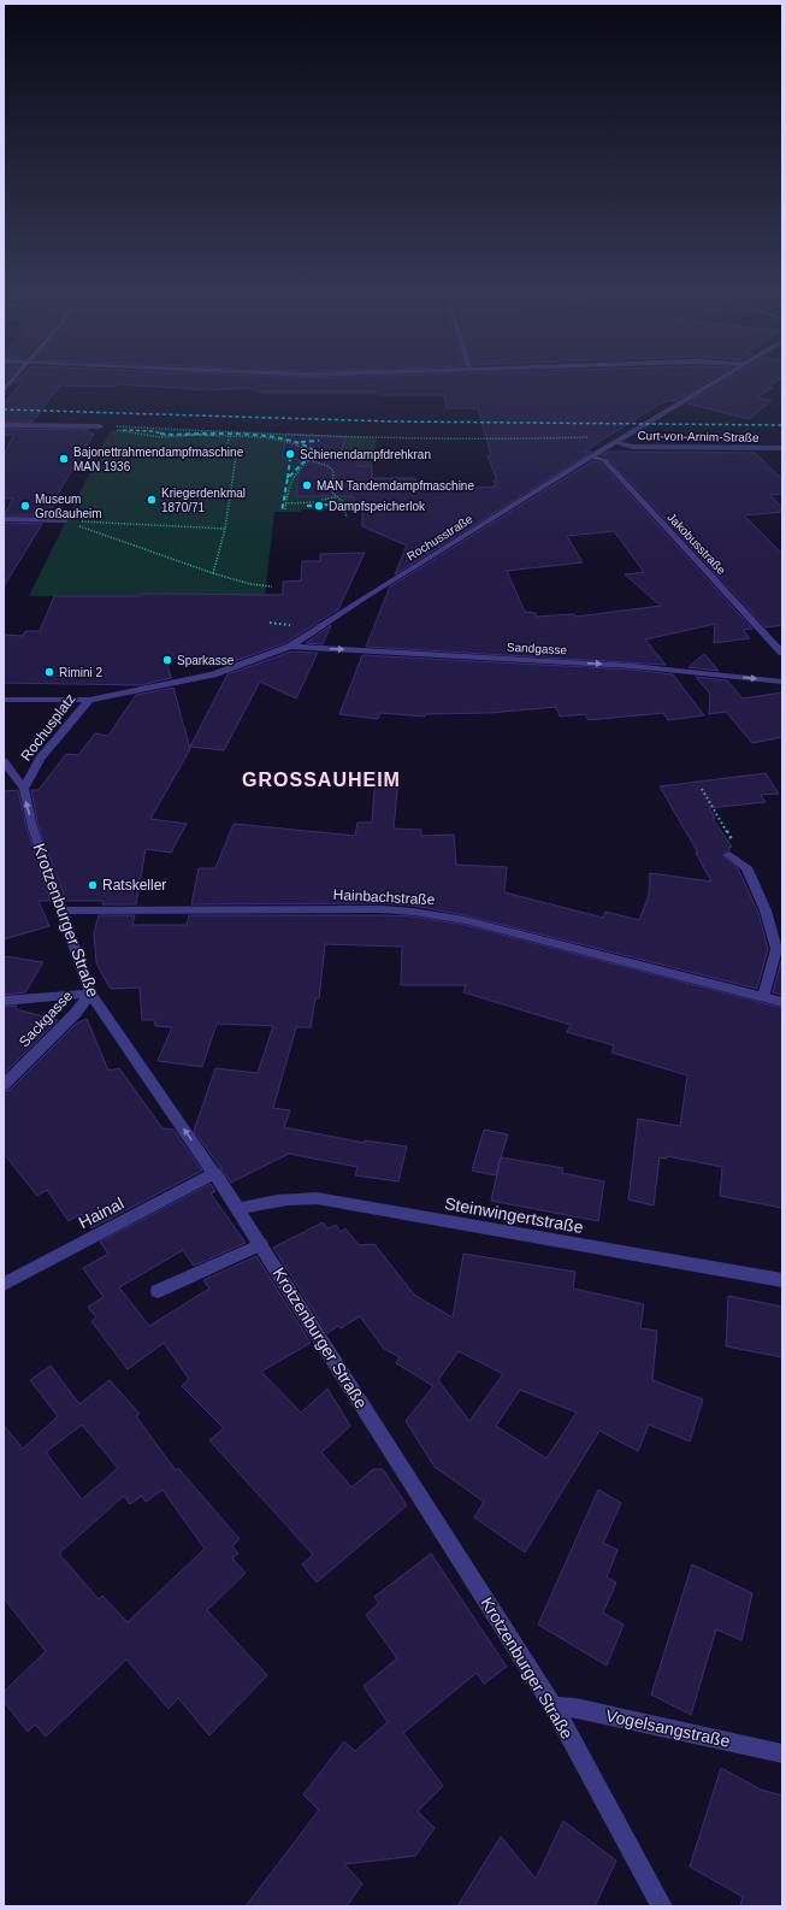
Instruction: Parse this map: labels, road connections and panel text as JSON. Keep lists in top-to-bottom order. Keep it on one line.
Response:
{"streets":{"street":["Curt-von-Arnim-Straße","Rochusstraße","Jakobusstraße","Sandgasse","Rochusplatz","Hainbachstraße","Krotzenburger Straße","Sackgasse","Hainal","Steinwingertstraße","Vogelsangstraße"]},"crossings":[["Curt-von-Arnim-Straße","Rochusstraße"],["Rochusstraße","Jakobusstraße"],["Rochusstraße","Sandgasse"],["Rochusstraße","Rochusplatz"],["Rochusplatz","Krotzenburger Straße"],["Hainbachstraße","Krotzenburger Straße"],["Krotzenburger Straße","Sackgasse"],["Krotzenburger Straße","Hainal"],["Krotzenburger Straße","Steinwingertstraße"],["Krotzenburger Straße","Vogelsangstraße"]],"one_way":["Sandgasse"],"districts":["GROSSAUHEIM"],"places":["Schienendampfdrehkran","Bajonettrahmendampfmaschine MAN 1936","MAN Tandemdampfmaschine","Kriegerdenkmal 1870/71","Museum Großauheim","Dampfspeicherlok","Sparkasse","Rimini 2","Ratskeller"]}
